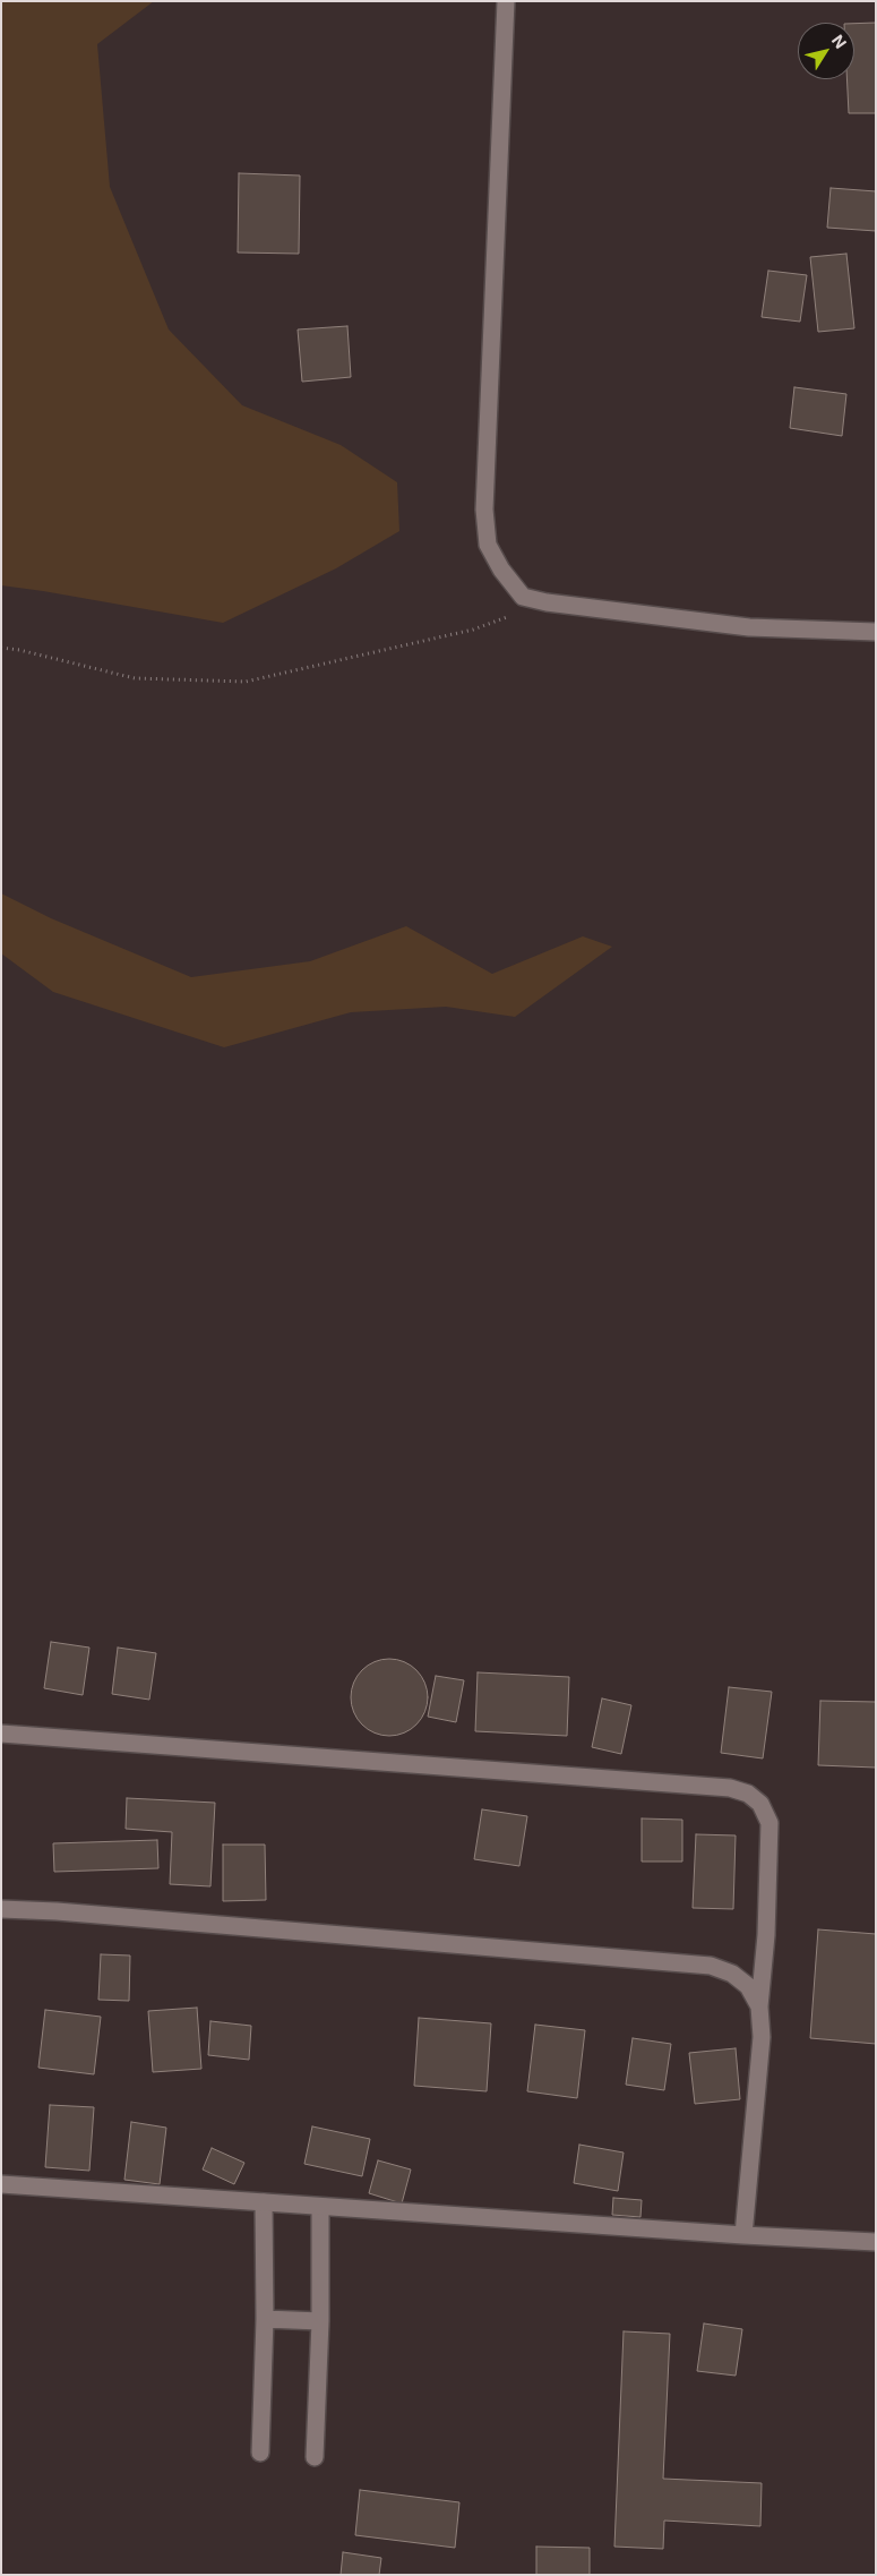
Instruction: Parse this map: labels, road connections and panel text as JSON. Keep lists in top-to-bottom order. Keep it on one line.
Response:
{"north":"top right"}
